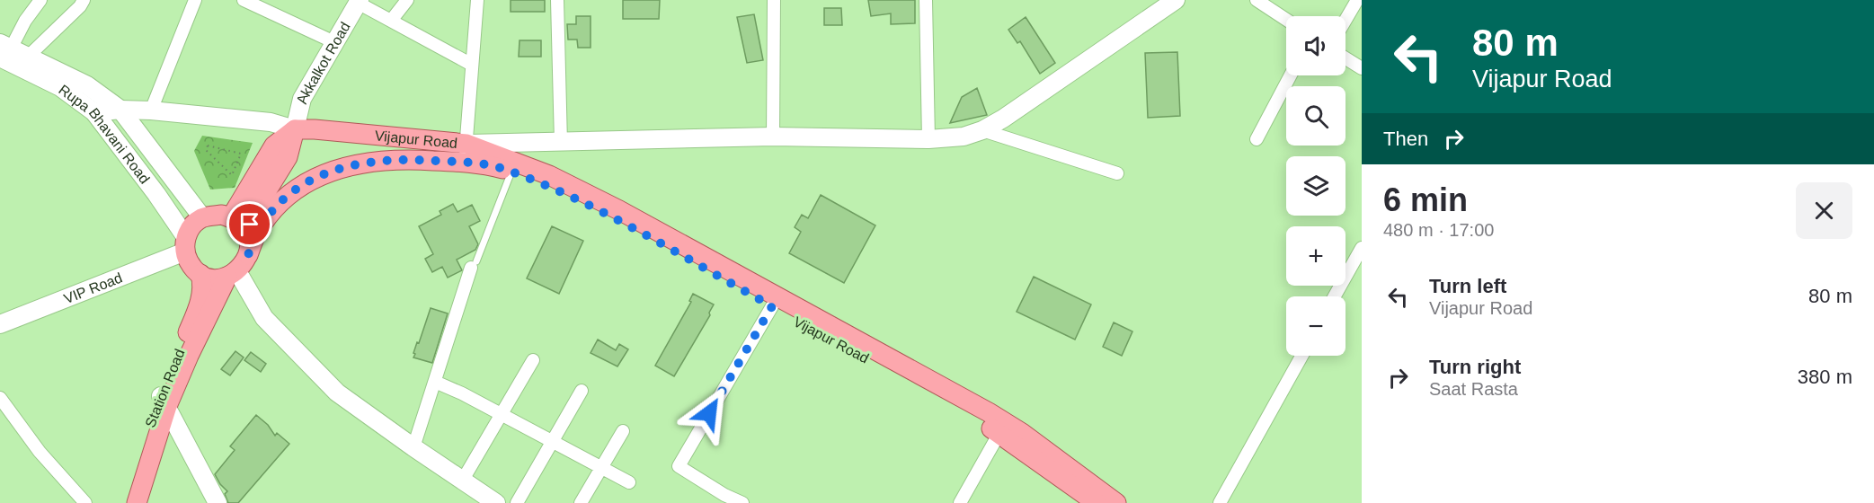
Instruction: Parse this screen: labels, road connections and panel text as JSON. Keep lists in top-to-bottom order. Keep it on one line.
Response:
{"streets":{"main road":["Akkalkot Road","Rupa Bhavani Road","Vijapur Road","VIP Road","Station Road"]},"crossings":[["Akkalkot Road","Vijapur Road"],["Rupa Bhavani Road","Vijapur Road"],["Rupa Bhavani Road","VIP Road"],["Rupa Bhavani Road","Station Road"],["Vijapur Road","VIP Road"],["Vijapur Road","Station Road"],["VIP Road","Station Road"]],"page":{"turn":["80 m","Vijapur Road"],"map_buttons":["+","−"],"then":"Then","heading":["6 min","480 m · 17:00"],"list":[{"name":"Turn left","note":"Vijapur Road","value":"80 m"},{"name":"Turn right","note":"Saat Rasta","value":"380 m"}]}}
